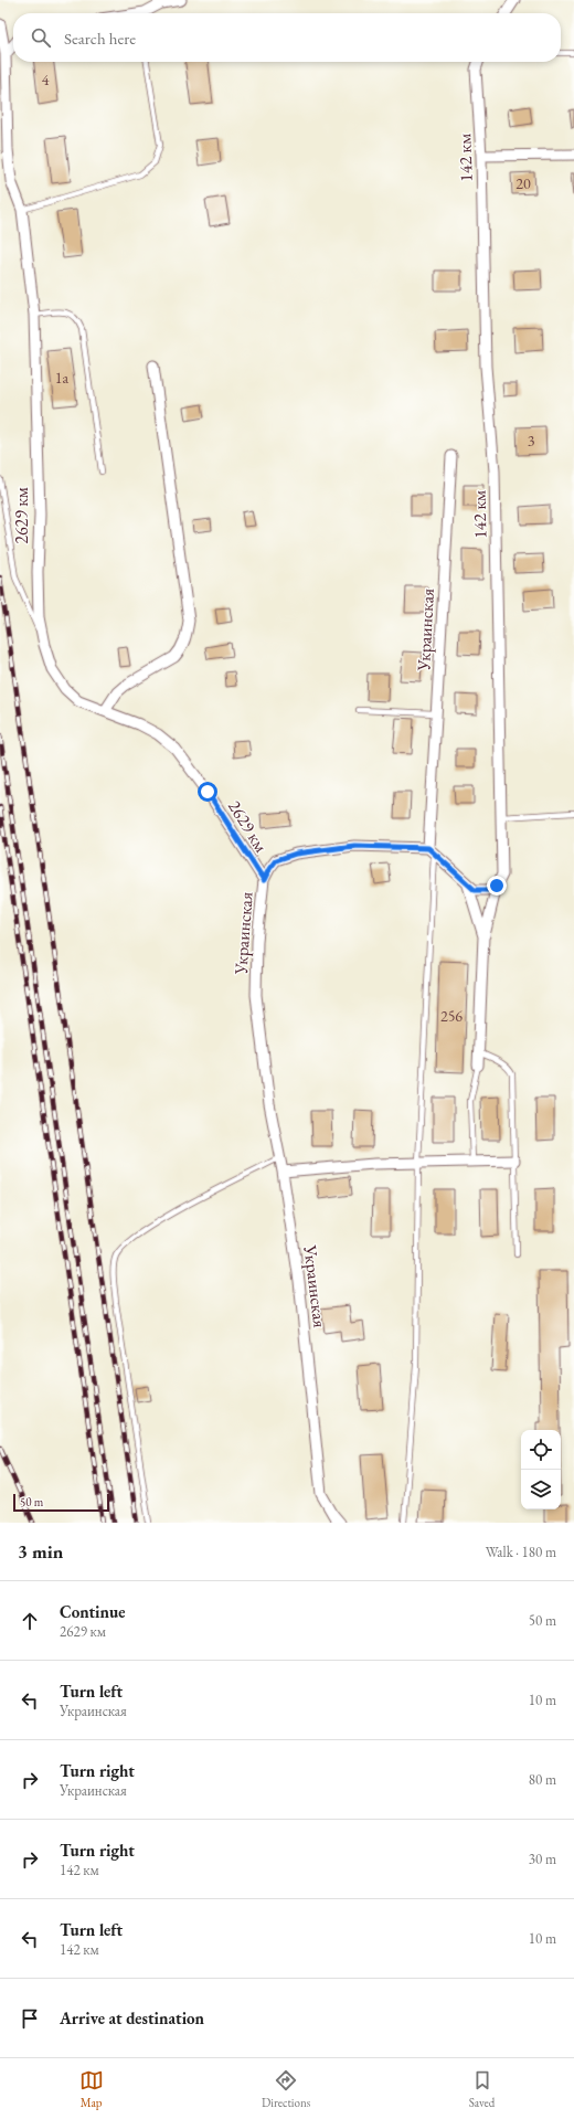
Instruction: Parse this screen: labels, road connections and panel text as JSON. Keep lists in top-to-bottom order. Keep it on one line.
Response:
{"streets":{"street":["142 км","2629 км","Украинская"]},"crossings":[["2629 км","Украинская"]],"house_numbers":["4","20","1а","3","256"],"scale_bar":"50 m","page":{"search":"Search here","scale":"50 m","heading":["3 min","Walk · 180 m"],"list":[["Continue","2629 км","50 m"],["Turn left","Украинская","10 m"],["Turn right","Украинская","80 m"],["Turn right","142 км","30 m"],["Turn left","142 км","10 m"],"Arrive at destination"],"nav":["Map","Directions","Saved"]}}
